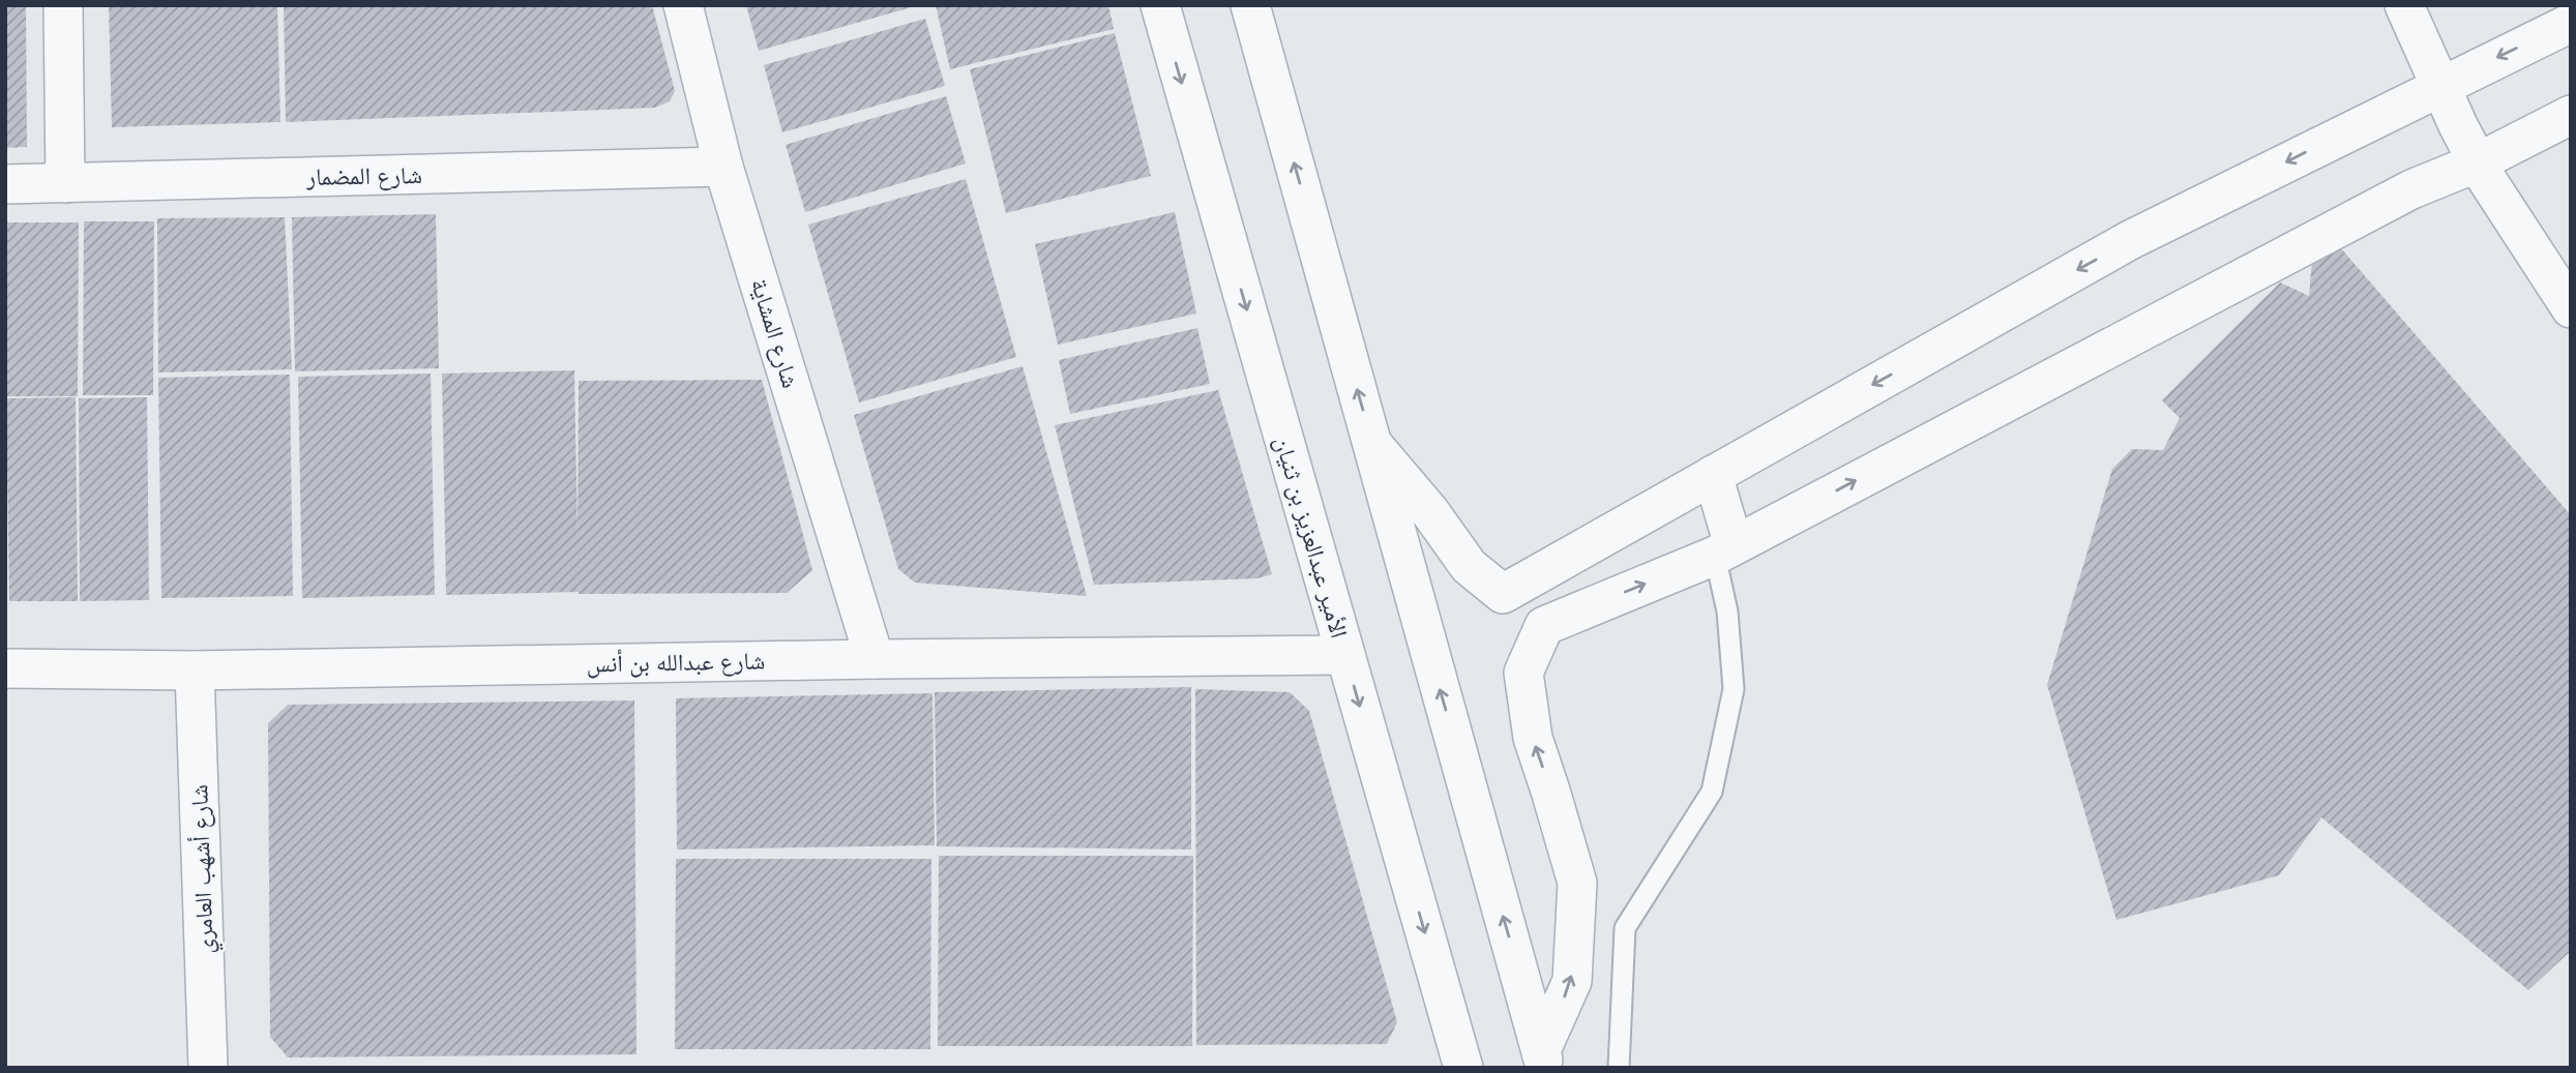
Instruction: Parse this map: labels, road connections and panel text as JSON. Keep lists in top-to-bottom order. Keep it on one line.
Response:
{"streets":{"street":["شارع المضمار","شارع المشاية","الأمير عبدالعزيز بن ثنيان","شارع عبدالله بن أنس","شارع أشهب العامري"]},"crossings":[["شارع المضمار","شارع المشاية"],["شارع المشاية","شارع عبدالله بن أنس"],["الأمير عبدالعزيز بن ثنيان","شارع عبدالله بن أنس"],["شارع عبدالله بن أنس","شارع أشهب العامري"]]}
